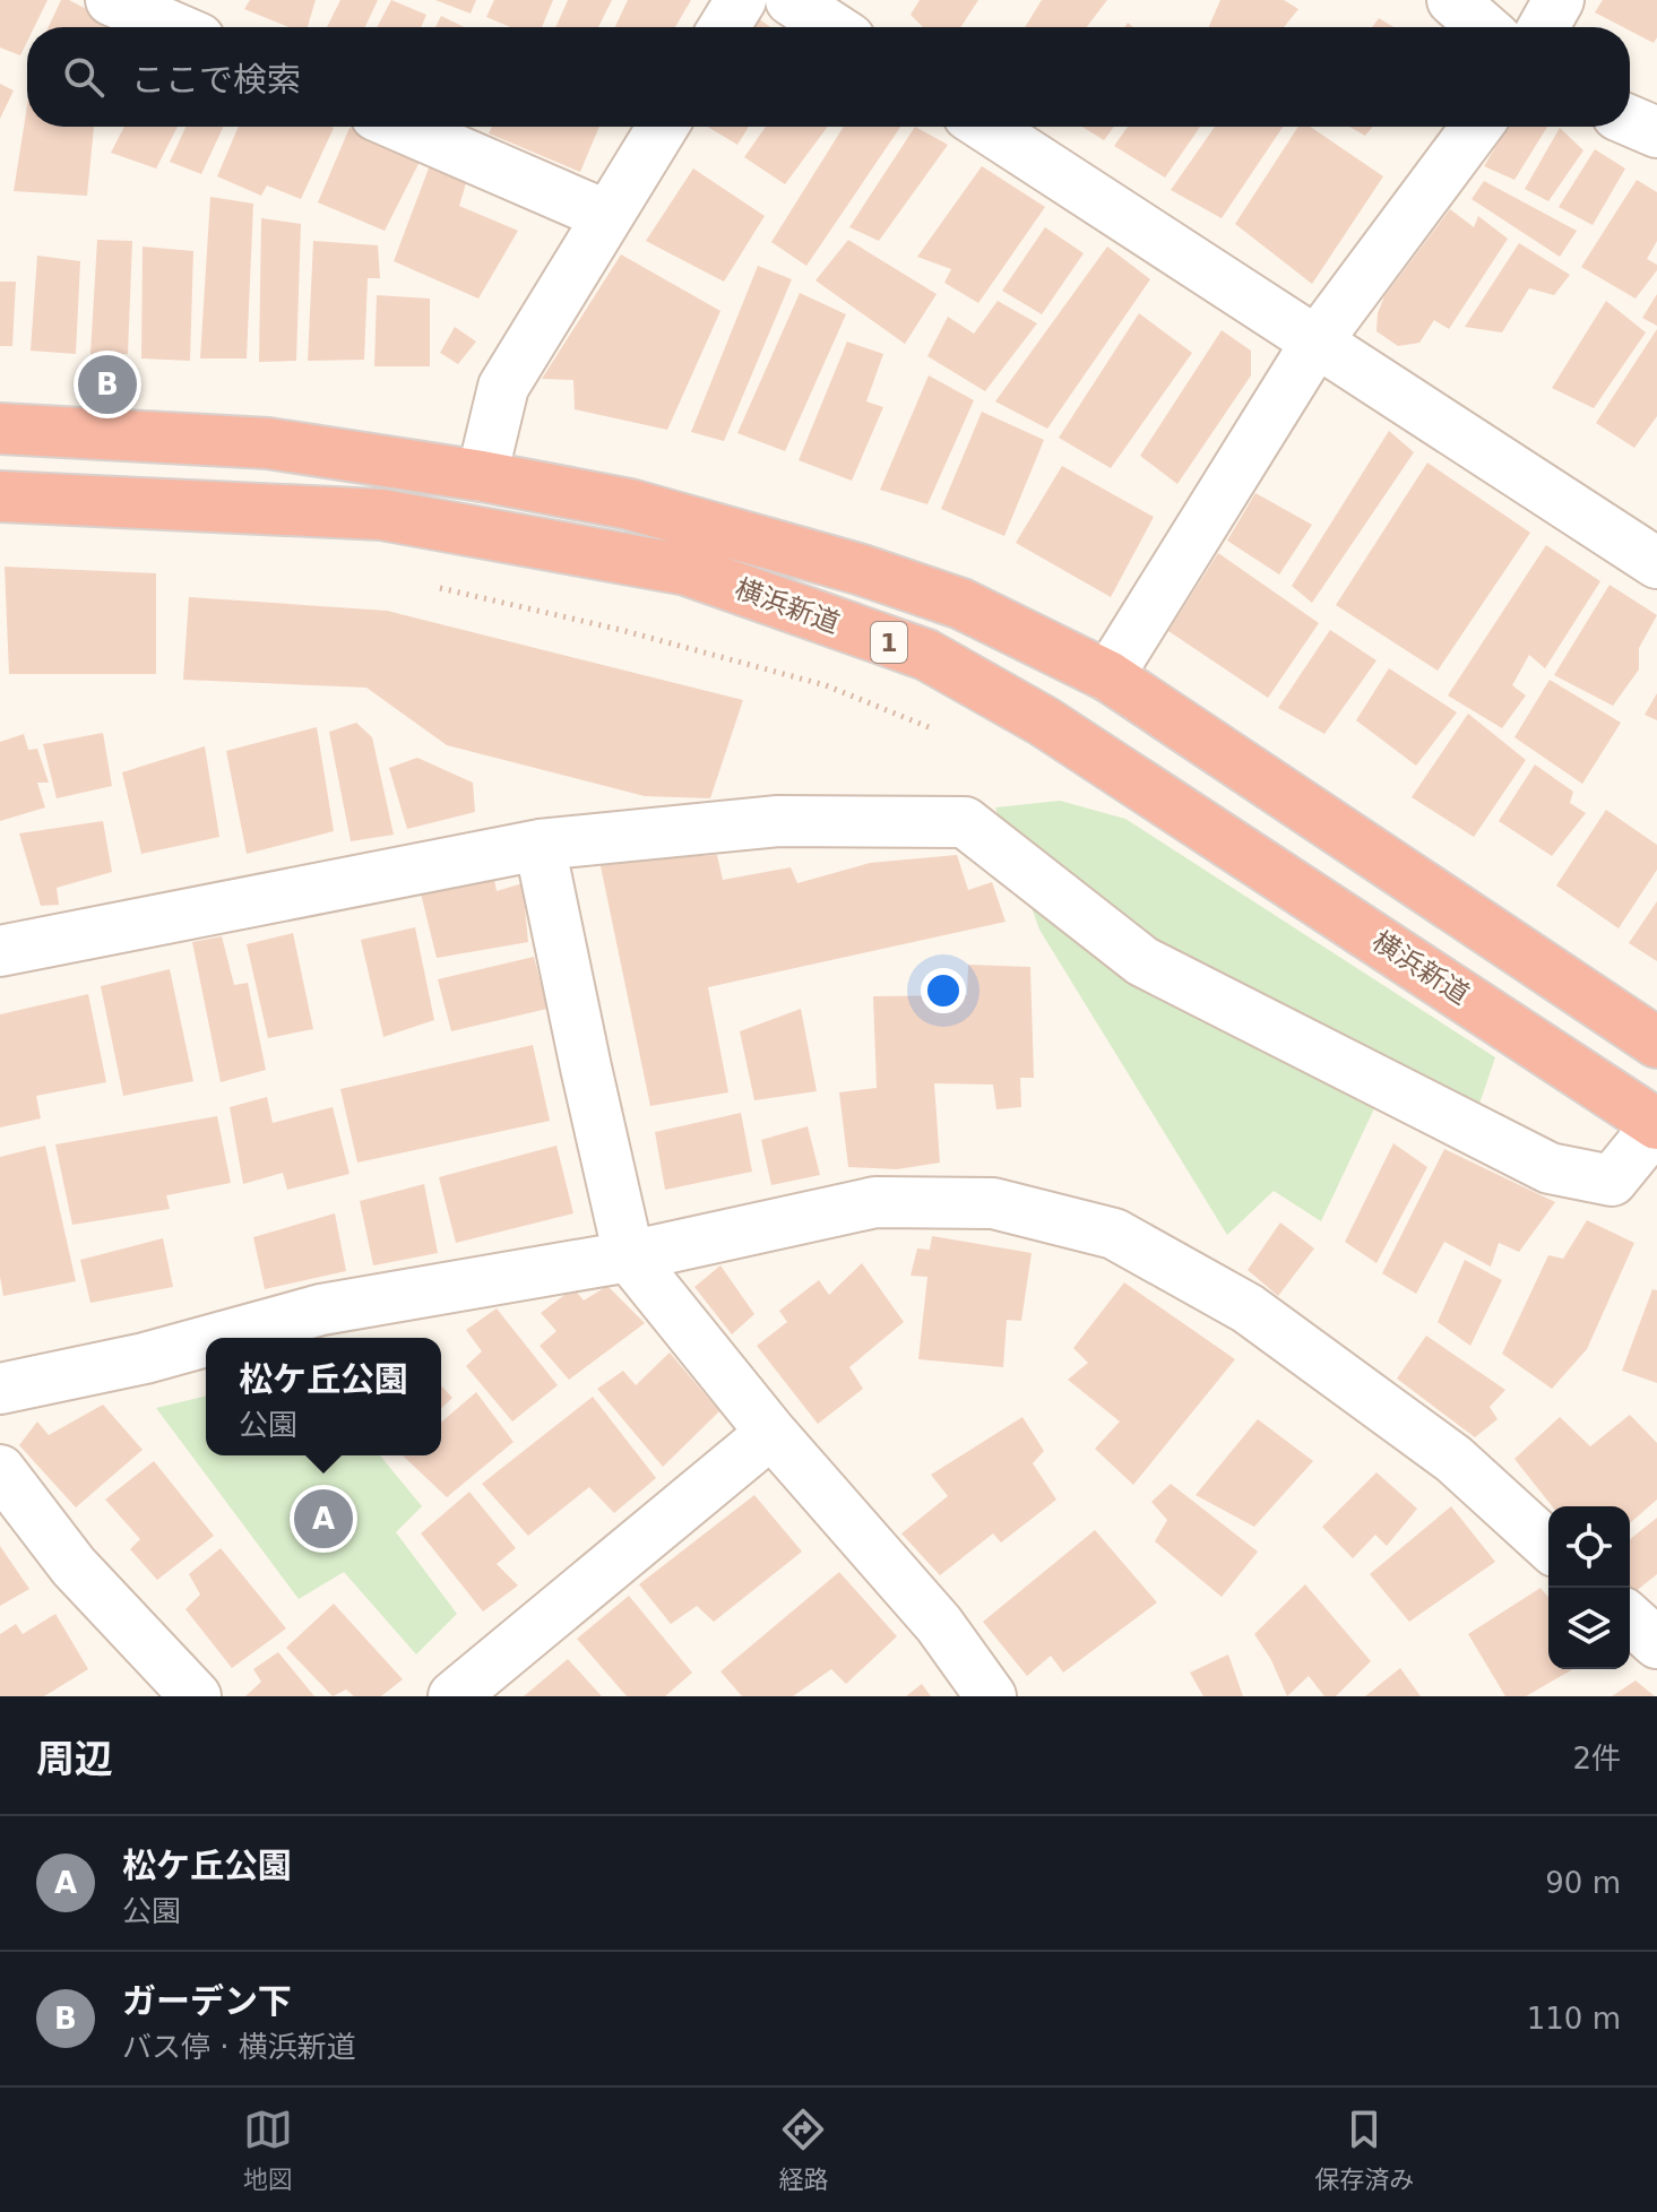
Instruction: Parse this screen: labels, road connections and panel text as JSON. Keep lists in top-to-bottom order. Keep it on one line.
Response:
{"streets":{"highway":["横浜新道","1"]},"page":{"search":"ここで検索","pins":["B","A"],"popup":["松ケ丘公園","公園"],"heading":["周辺","2件"],"list":[{"mark":"A","name":"松ケ丘公園","note":"公園","value":"90 m"},{"mark":"B","name":"ガーデン下","note":"バス停 · 横浜新道","value":"110 m"}],"nav":["地図","経路","保存済み"]}}
